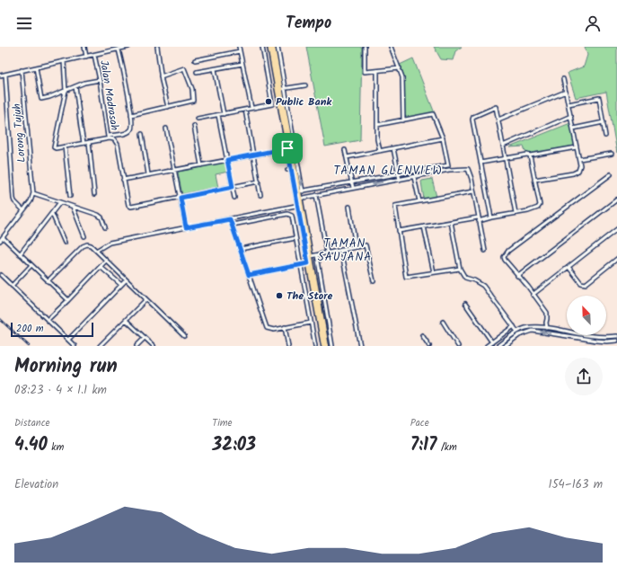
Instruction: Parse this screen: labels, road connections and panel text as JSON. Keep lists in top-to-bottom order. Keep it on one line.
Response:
{"streets":{"street":["Jalan Madrasah","Lorong Tujuh"]},"districts":["TAMAN GLENVIEW","TAMAN SAUJANA"],"places":["Public Bank","The Store"],"scale_bar":"200 m","north":"top left","page":{"header":"Tempo","scale":"200 m","heading":["Morning run","08:23 · 4 × 1.1 km"],"stats":[["Distance","4.40 km"],["Time","32:03"],["Pace","7:17 /km"]],"chart":["Elevation","154–163 m"]}}
